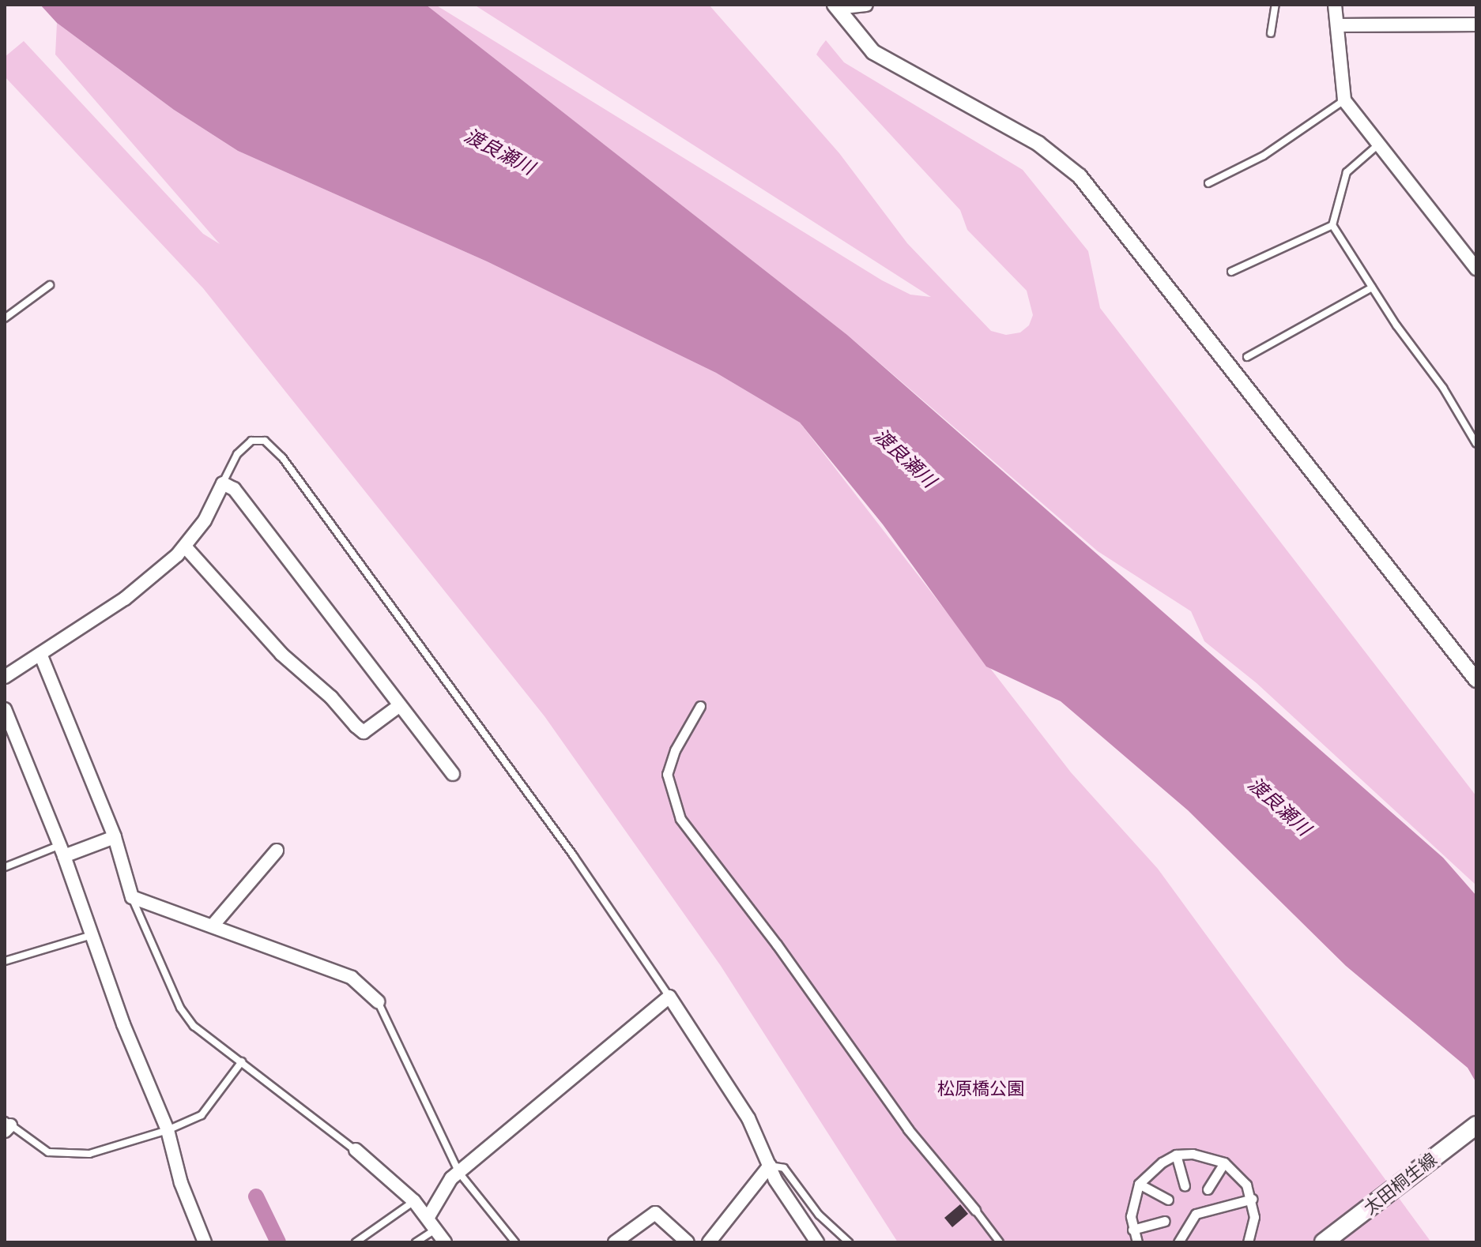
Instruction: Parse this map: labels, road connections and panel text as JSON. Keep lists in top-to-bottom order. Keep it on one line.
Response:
{"streets":{"main road":["太田桐生線"]},"water":["渡良瀬川"],"parks":["松原橋公園"]}
